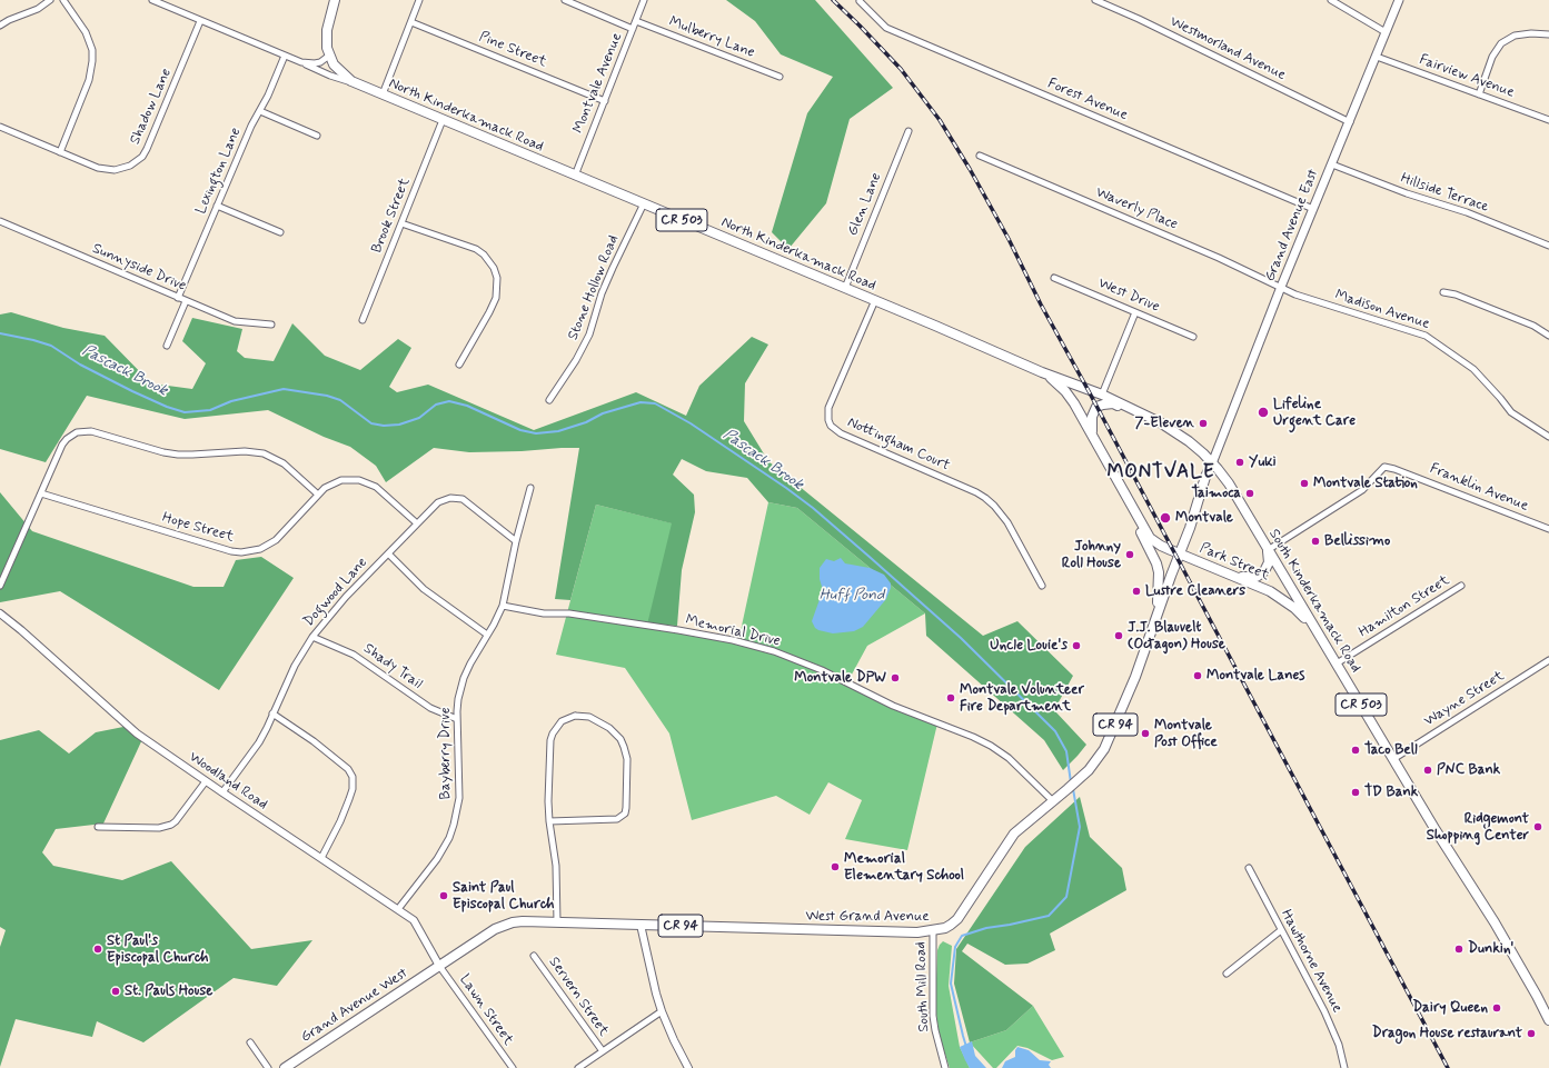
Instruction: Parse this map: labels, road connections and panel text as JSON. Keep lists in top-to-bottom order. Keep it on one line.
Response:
{"streets":{"main road":["North Kinderkamack Road","CR 503","Grand Avenue East","Park Street","South Kinderkamack Road","CR 94","West Grand Avenue","Grand Avenue West"],"street":["Mulberry Lane","Westmorland Avenue","Pine Street","Fairview Avenue","Montvale Avenue","Forest Avenue","Shadow Lane","Lexington Lane","Hillside Terrace","Glen Lane","Waverly Place","Brook Street","Sunnyside Drive","Stone Hollow Road","West Drive","Madison Avenue","Nottingham Court","Franklin Avenue","Hope Street","Dogwood Lane","Hamilton Street","Memorial Drive","Shady Trail","Wayne Street","Bayberry Drive","Woodland Road","Hawthorne Avenue","South Mill Road","Servern Street","Lawn Street"]},"crossings":[["Mulberry Lane","Montvale Avenue"],["Westmorland Avenue","Grand Avenue East"],["Pine Street","Montvale Avenue"],["Fairview Avenue","Grand Avenue East"],["Montvale Avenue","North Kinderkamack Road"],["Forest Avenue","Grand Avenue East"],["North Kinderkamack Road","Glen Lane"],["North Kinderkamack Road","Brook Street"],["North Kinderkamack Road","CR 503"],["North Kinderkamack Road","Grand Avenue East"],["North Kinderkamack Road","Stone Hollow Road"],["North Kinderkamack Road","Nottingham Court"],["North Kinderkamack Road","South Kinderkamack Road"],["North Kinderkamack Road","West Grand Avenue"],["Lexington Lane","Sunnyside Drive"],["Hillside Terrace","Grand Avenue East"],["Waverly Place","Grand Avenue East"],["Waverly Place","Madison Avenue"],["CR 503","Park Street"],["CR 503","West Grand Avenue"],["Grand Avenue East","Madison Avenue"],["Grand Avenue East","South Kinderkamack Road"],["Grand Avenue East","West Grand Avenue"],["Franklin Avenue","South Kinderkamack Road"],["Hope Street","Dogwood Lane"],["Park Street","South Kinderkamack Road"],["Park Street","West Grand Avenue"],["Dogwood Lane","Shady Trail"],["Dogwood Lane","Bayberry Drive"],["Dogwood Lane","Woodland Road"],["South Kinderkamack Road","Hamilton Street"],["South Kinderkamack Road","Wayne Street"],["South Kinderkamack Road","West Grand Avenue"],["Memorial Drive","Bayberry Drive"],["Memorial Drive","West Grand Avenue"],["Shady Trail","Bayberry Drive"],["Bayberry Drive","Woodland Road"],["Woodland Road","West Grand Avenue"],["Woodland Road","Grand Avenue West"],["Woodland Road","Lawn Street"],["West Grand Avenue","South Mill Road"],["West Grand Avenue","Grand Avenue West"],["West Grand Avenue","Lawn Street"],["Grand Avenue West","Lawn Street"]],"districts":["MONTVALE"],"water":["Pascack Brook","Huff Pond"],"places":["Lifeline Urgent Care","7-Eleven","Yuki","Montvale Station","Taimoca","Montvale","Bellissimo","Johnny Roll House","Lustre Cleaners","J.J. Blauvelt (Octagon) House","Uncle Louie's","Montvale Lanes","Montvale DPW","Montvale Volunteer Fire Department","Montvale Post Office","Taco Bell","PNC Bank","TD Bank","Ridgemont Shopping Center","Memorial Elementary School","Saint Paul Episcopal Church","St Paul's Episcopal Church","Dunkin'","St. Pauls House","Dairy Queen","Dragon House restaurant"]}
